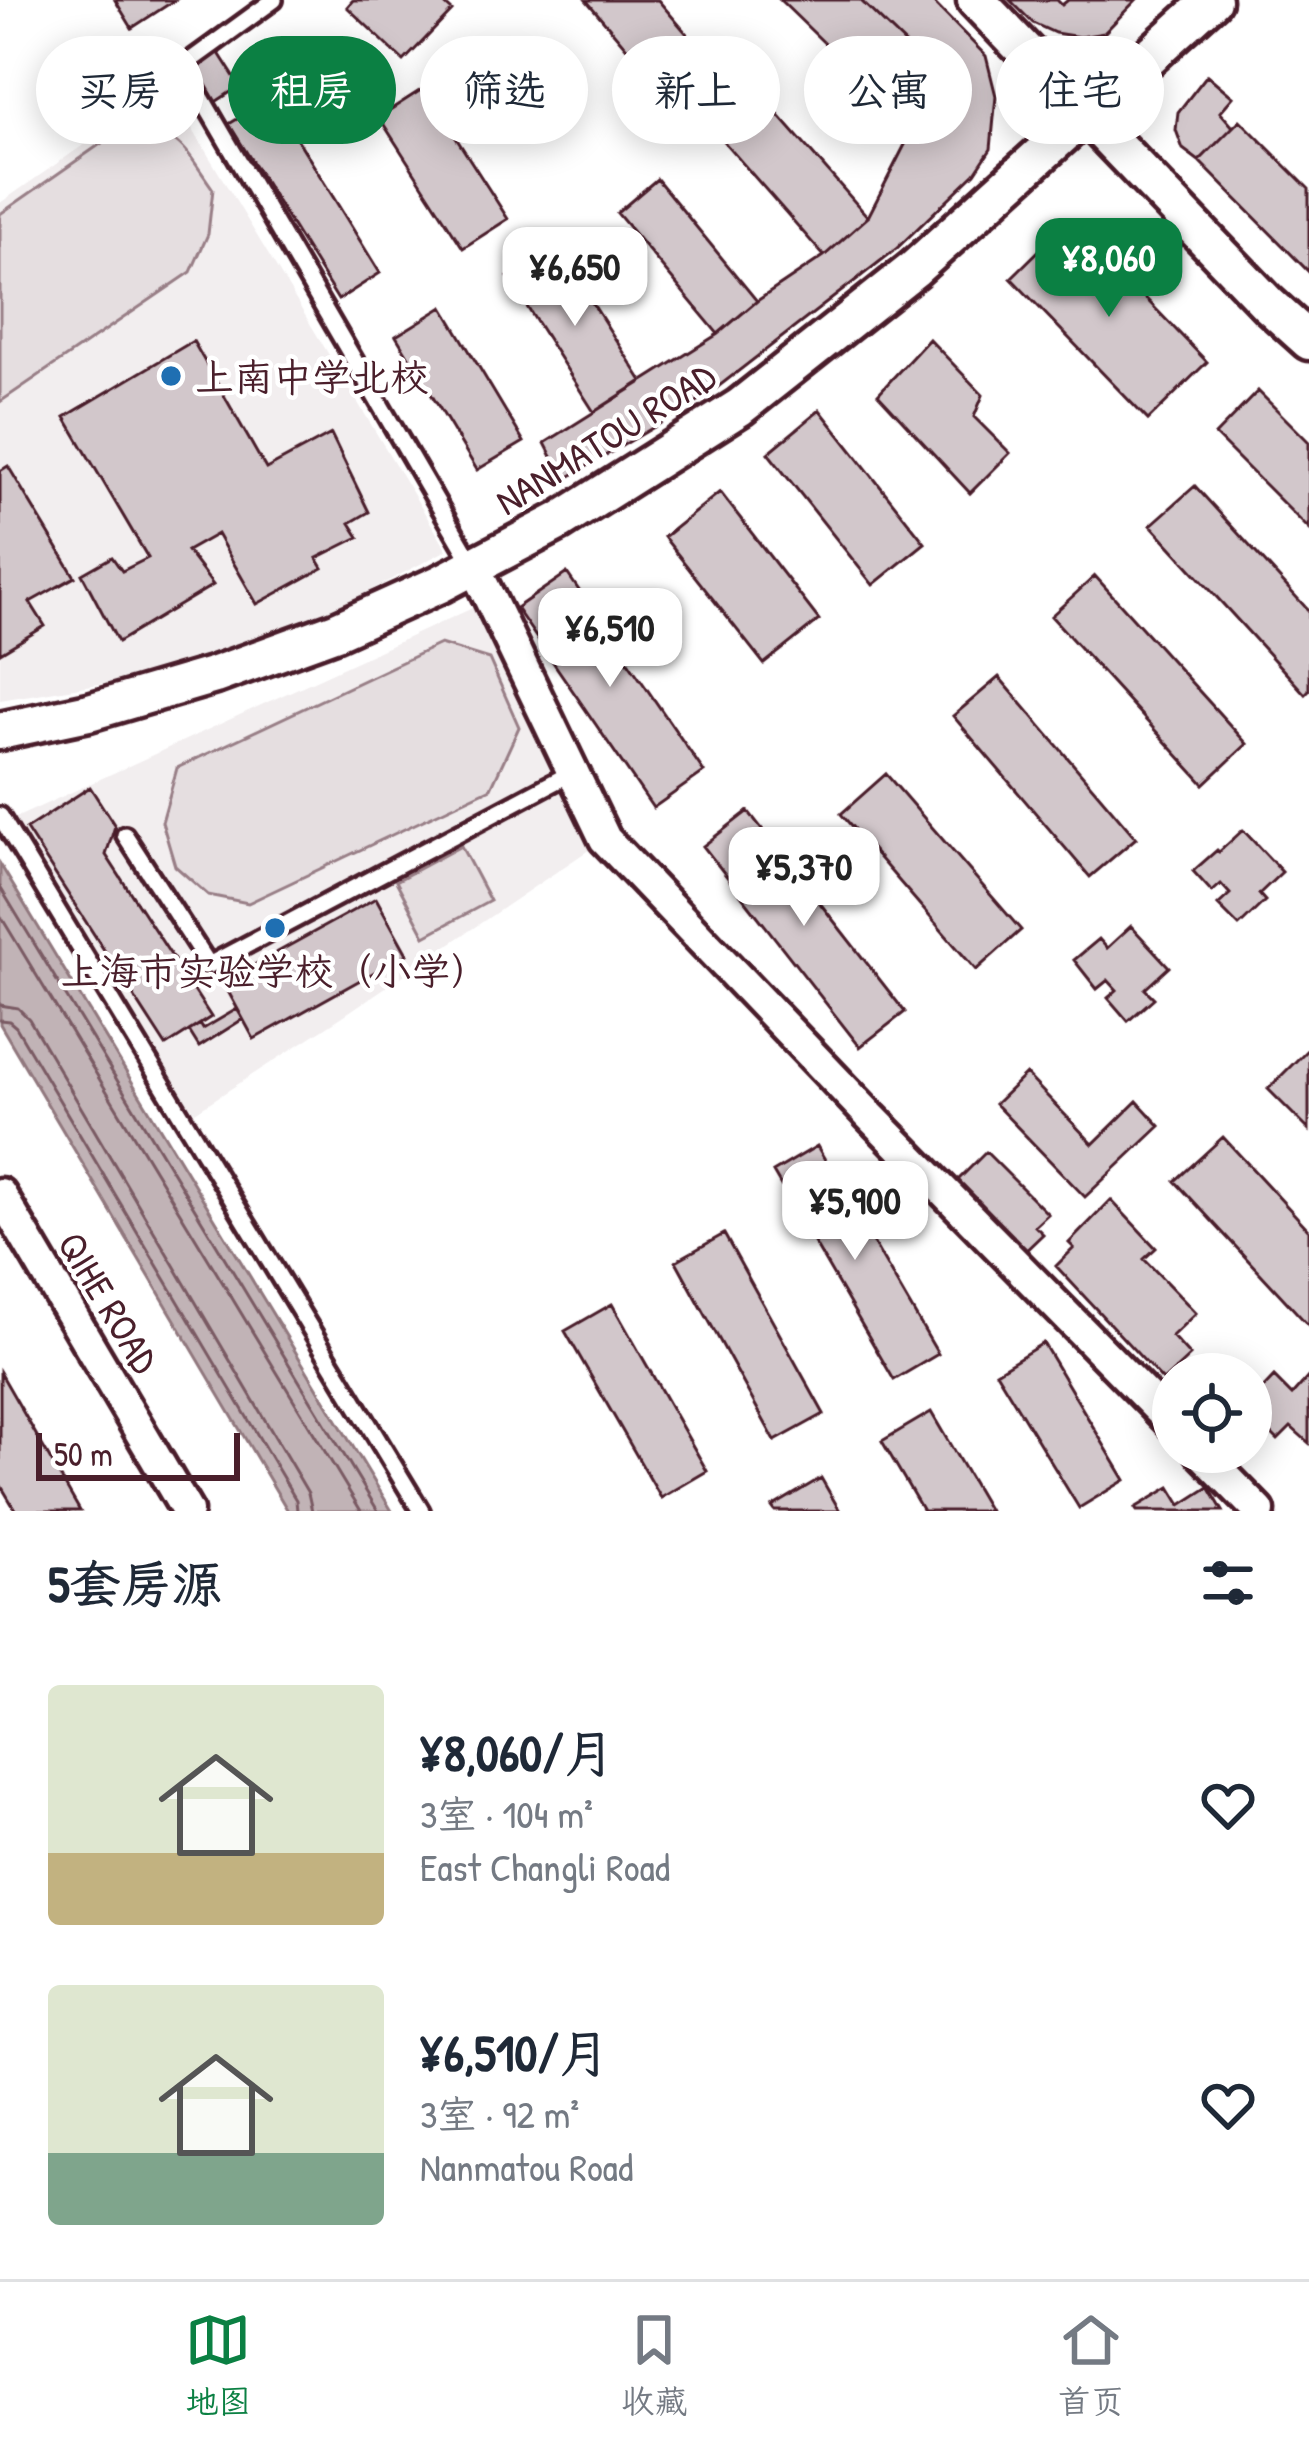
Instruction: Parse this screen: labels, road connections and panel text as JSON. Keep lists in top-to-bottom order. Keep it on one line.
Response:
{"streets":{"street":["NANMATOU ROAD","QIHE ROAD"]},"places":["上南中学北校","上海市实验学校（小学）"],"scale_bar":"50 m","page":{"chip":["买房","租房","筛选","新上","公寓","住宅"],"price":["¥8,060","¥6,650","¥6,510","¥5,370","¥5,900"],"scale":"50 m","heading":"5套房源","list":[{"name":"¥8,060/月","note":"3室 · 104 m² · East Changli Road"},{"name":"¥6,510/月","note":"3室 · 92 m² · Nanmatou Road"}],"tabs":["地图","收藏","首页"]}}
